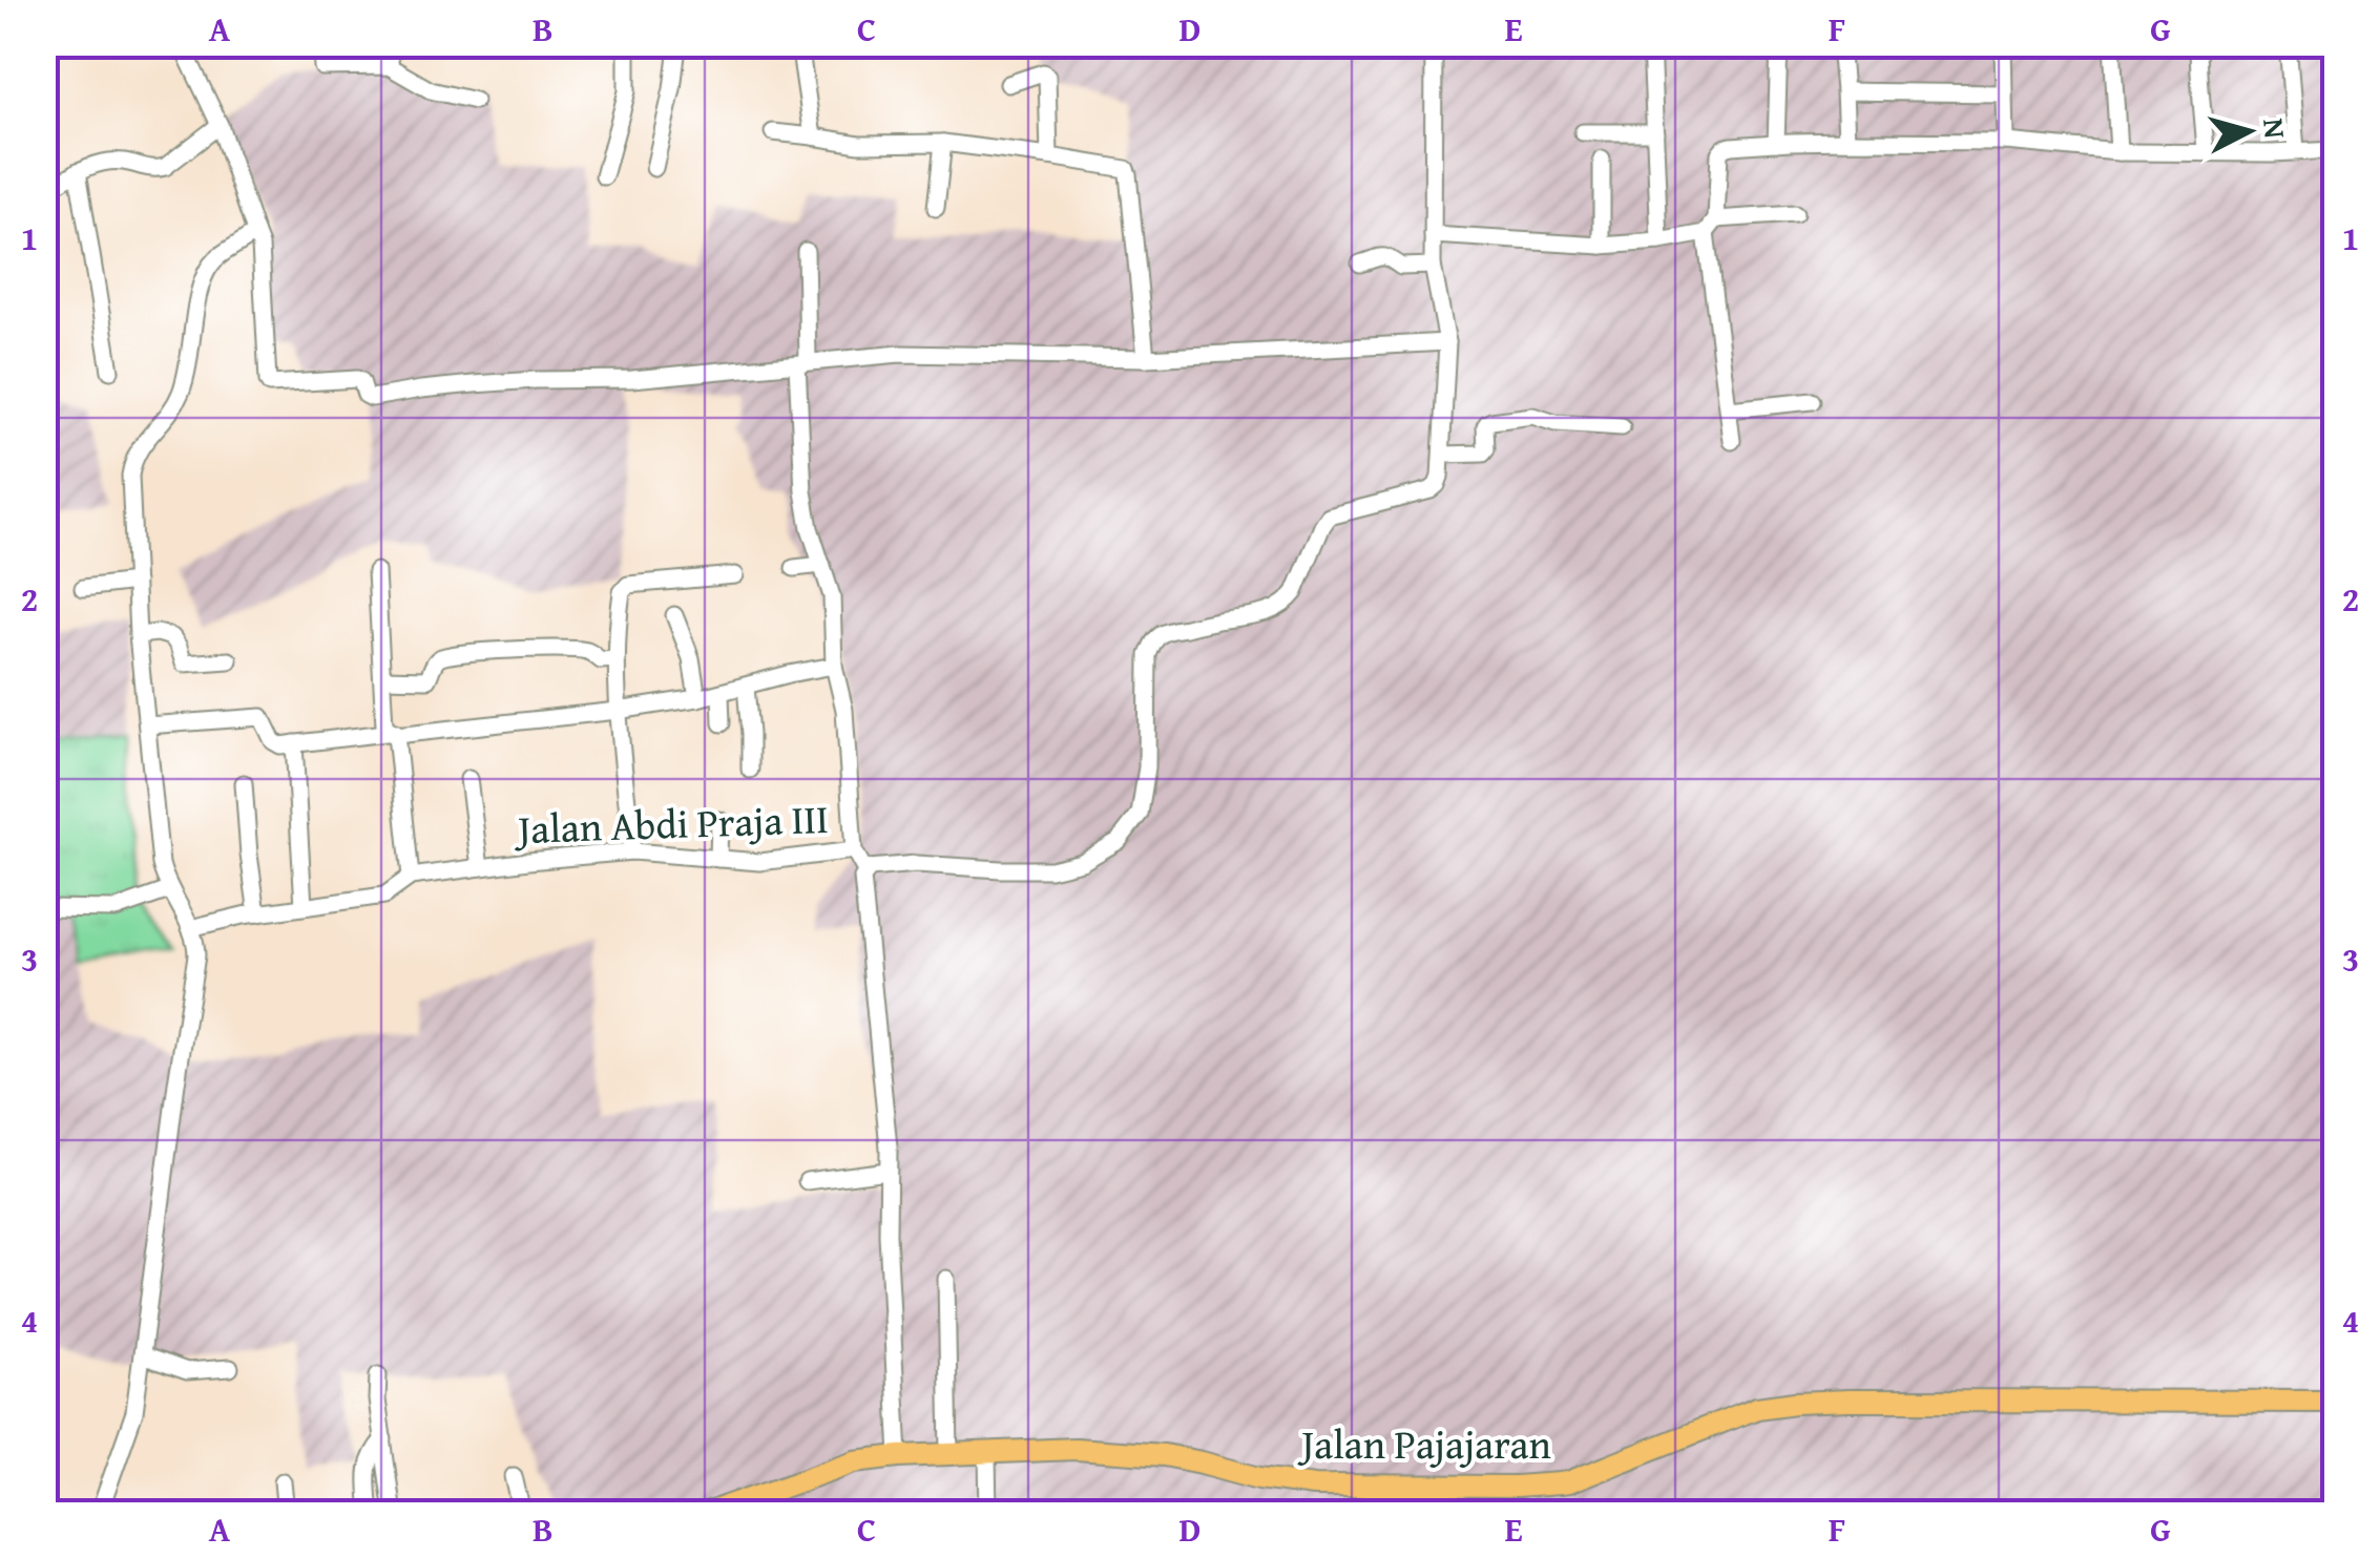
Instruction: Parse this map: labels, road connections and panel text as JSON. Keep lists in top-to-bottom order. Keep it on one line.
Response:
{"streets":{"main road":["Jalan Pajajaran"],"street":["Jalan Abdi Praja III"]},"north":"right","grid":{"columns":["A","B","C","D","E","F","G"],"rows":["1","2","3","4"]}}
